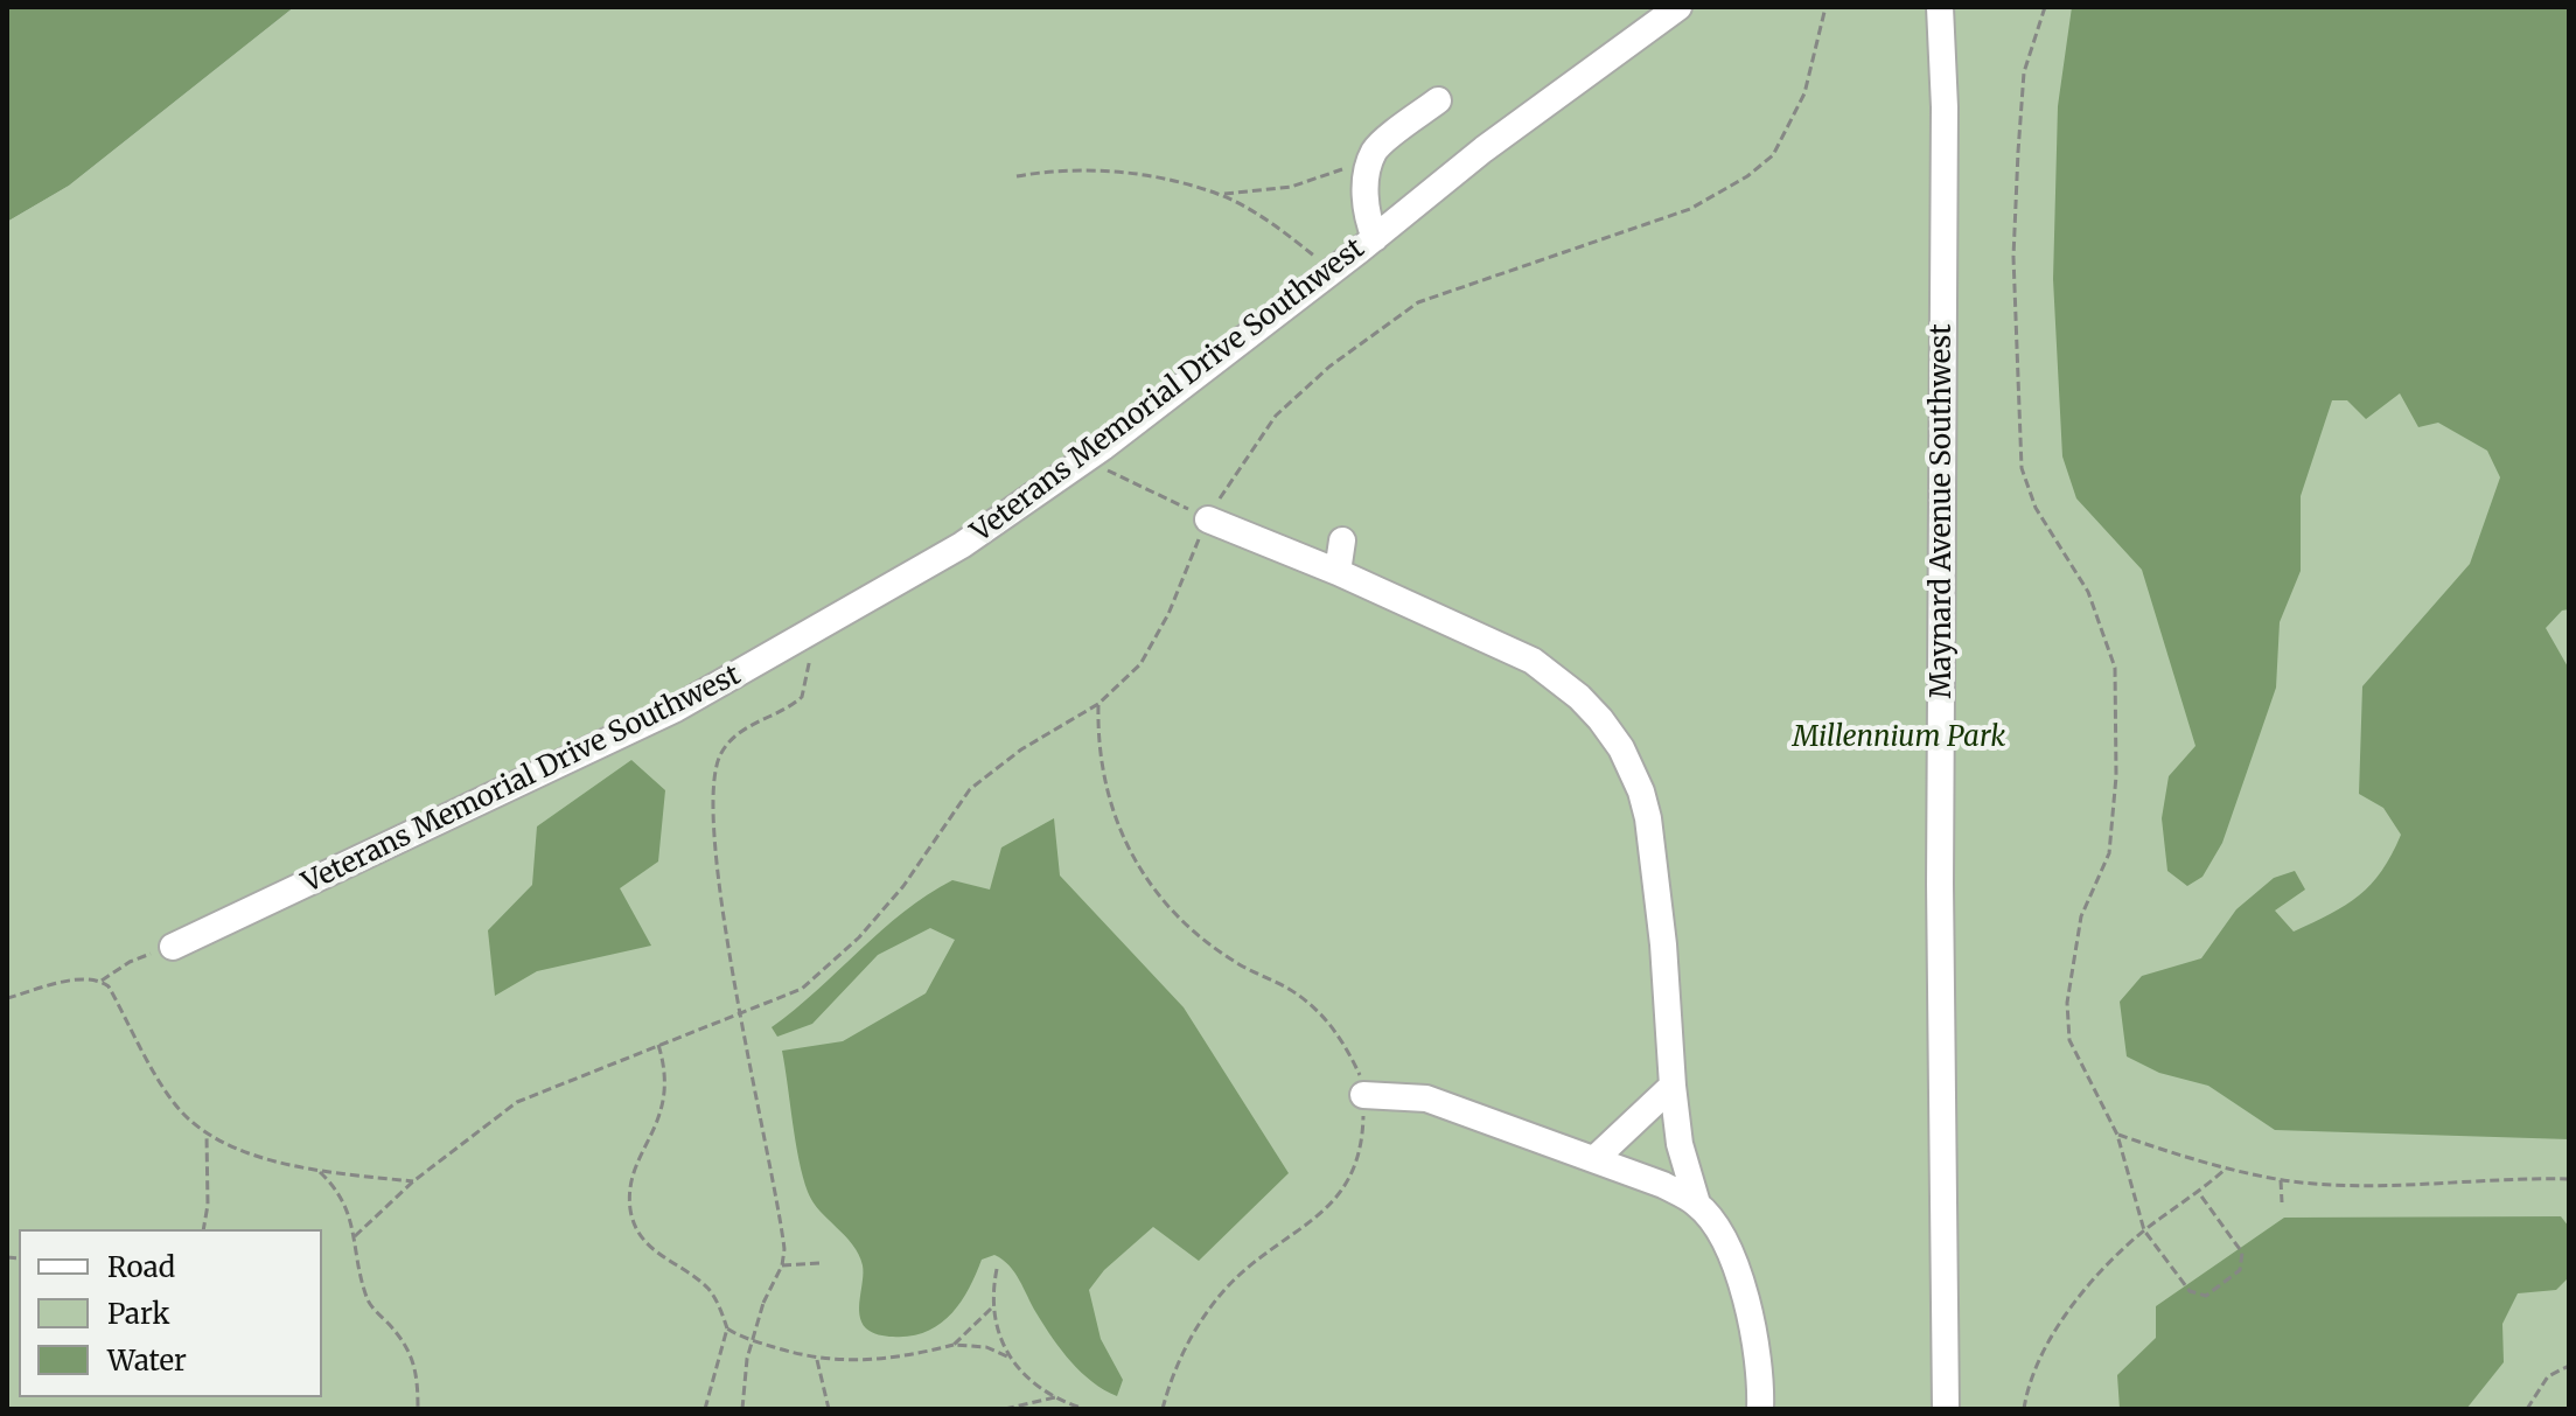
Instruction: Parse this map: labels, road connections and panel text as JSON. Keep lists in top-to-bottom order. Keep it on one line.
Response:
{"streets":{"street":["Veterans Memorial Drive Southwest","Maynard Avenue Southwest"]},"parks":["Millennium Park"],"legend":["Road","Park","Water"]}
